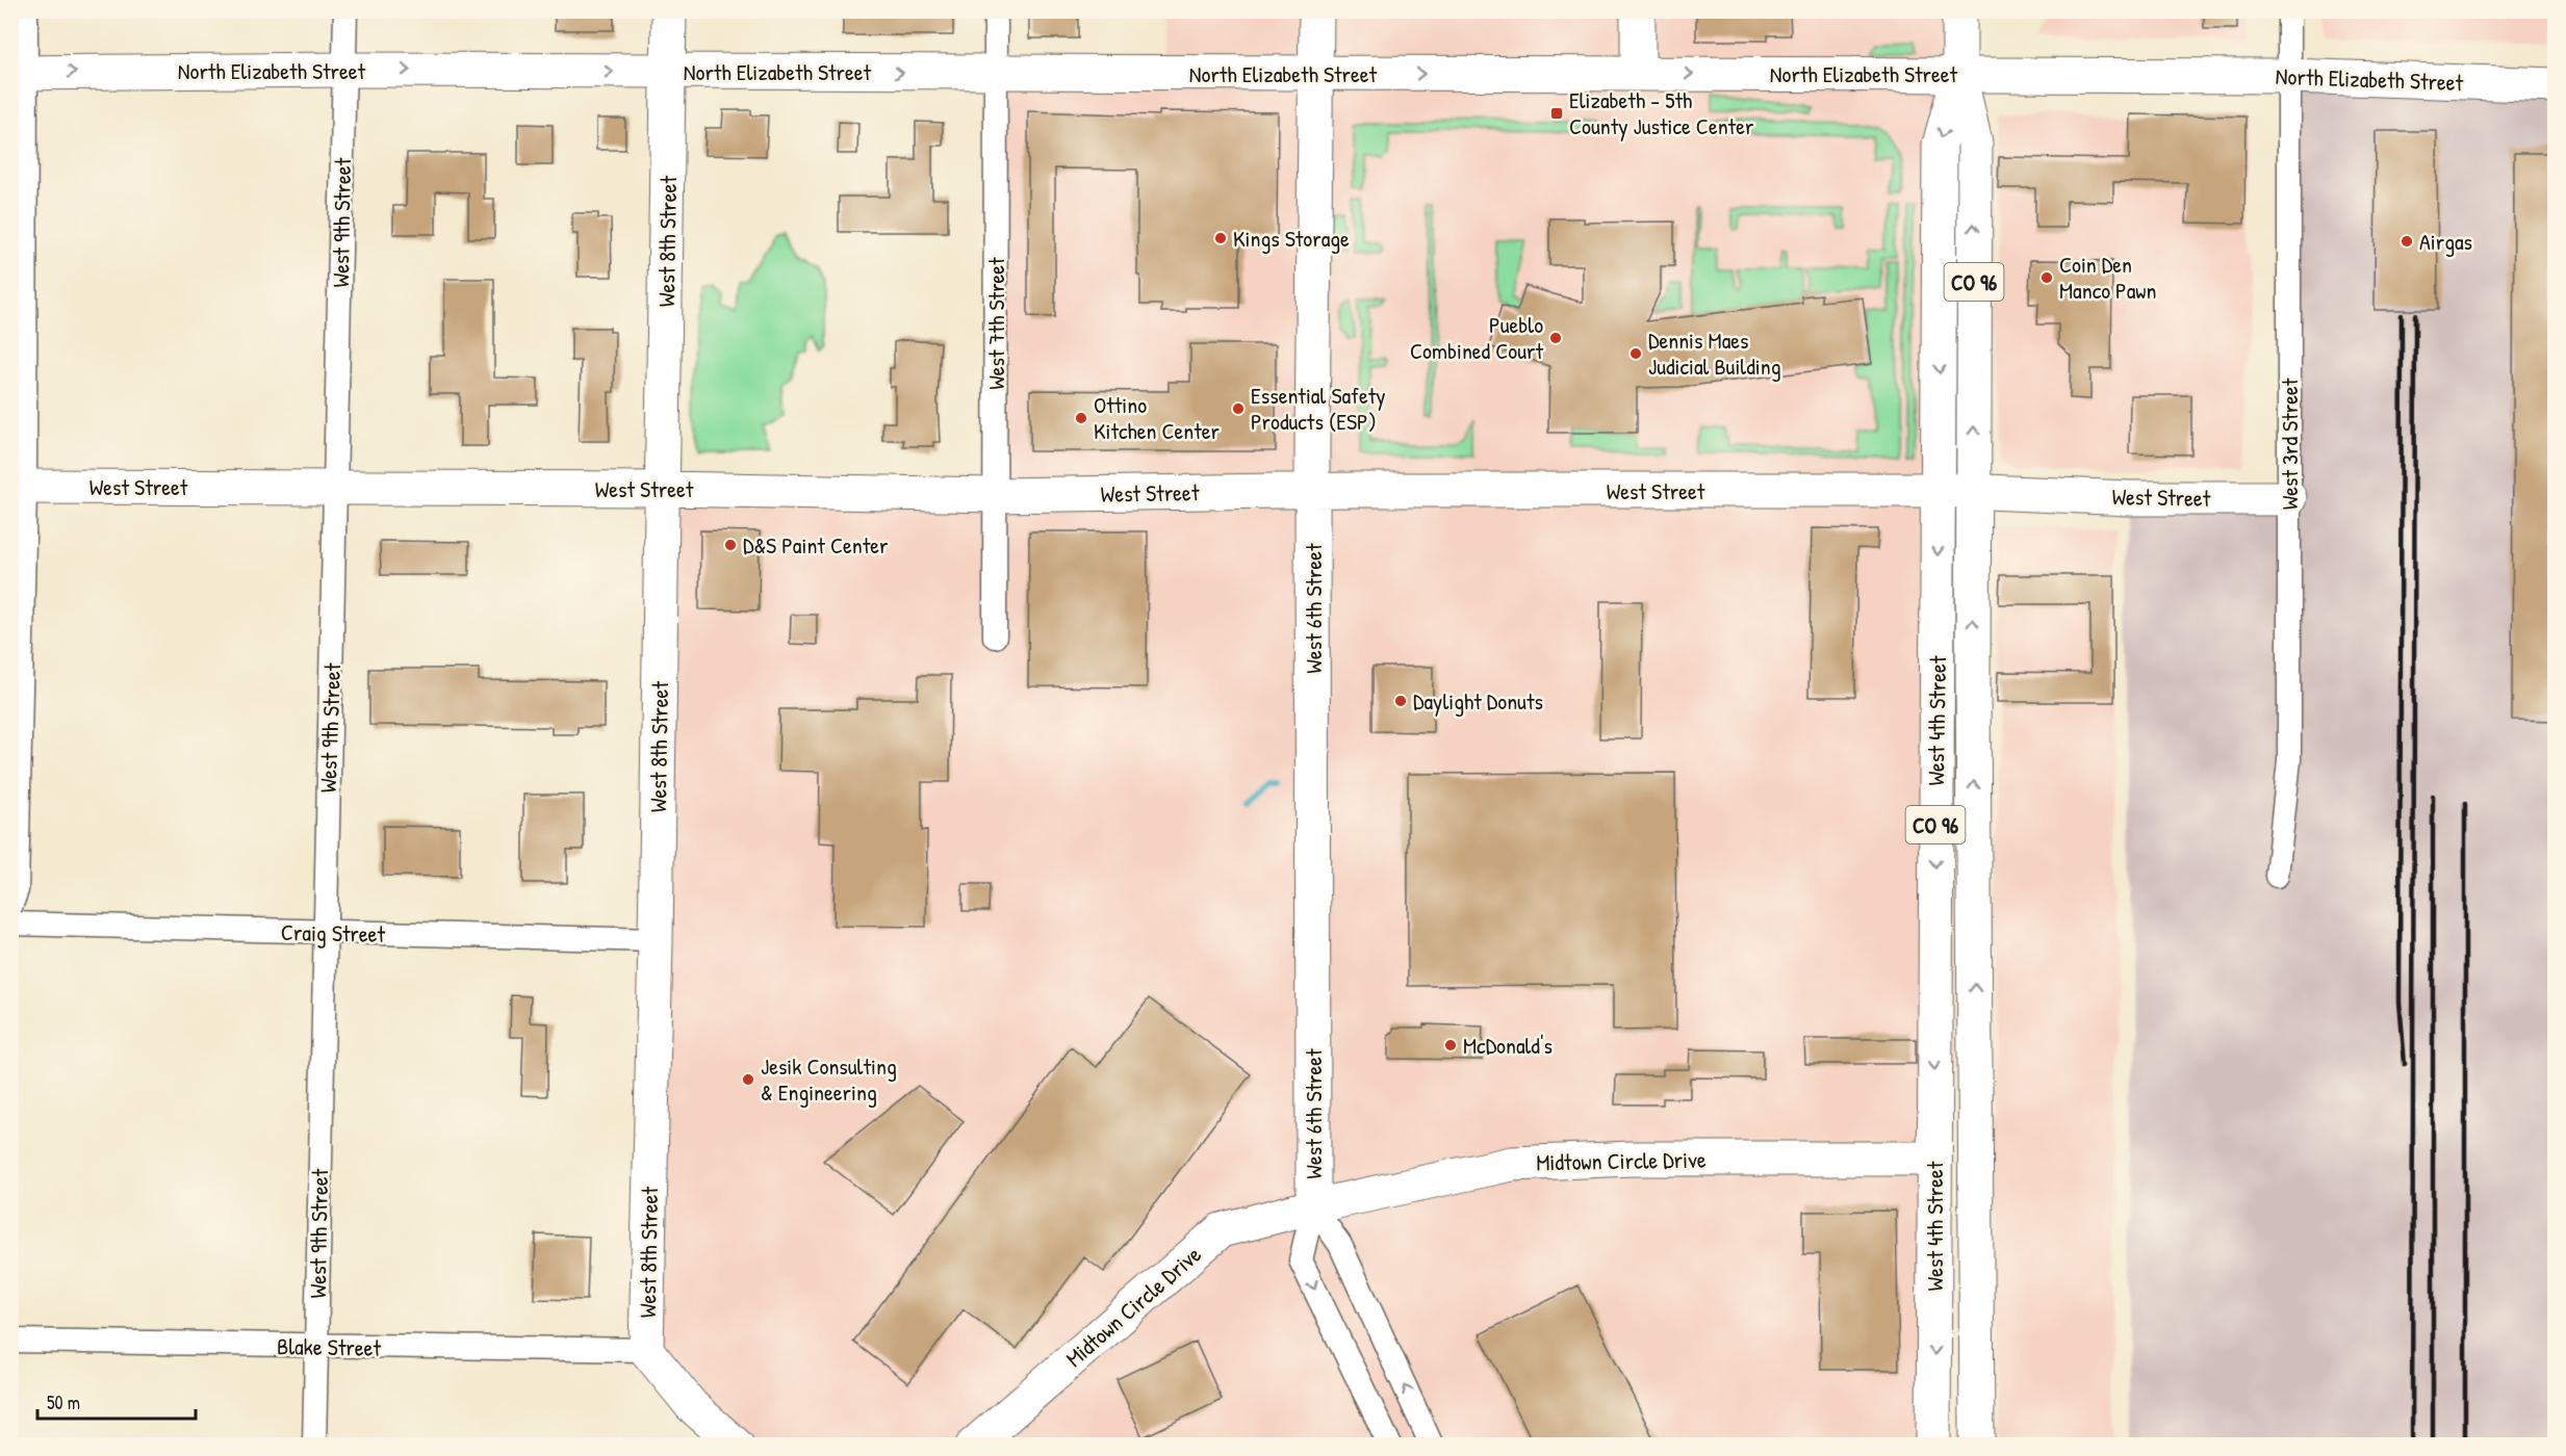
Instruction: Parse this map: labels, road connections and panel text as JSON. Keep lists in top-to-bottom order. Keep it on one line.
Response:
{"streets":{"street":["North Elizabeth Street","West 9th Street","West 8th Street","CO 96","West 7th Street","West 3rd Street","West Street","West 6th Street","West 4th Street","Craig Street","Midtown Circle Drive","Blake Street"]},"crossings":[["North Elizabeth Street","West 9th Street"],["North Elizabeth Street","West 8th Street"],["North Elizabeth Street","West 7th Street"],["North Elizabeth Street","West 3rd Street"],["North Elizabeth Street","West 6th Street"],["North Elizabeth Street","West 4th Street"],["West 9th Street","West Street"],["West 9th Street","Craig Street"],["West 9th Street","Blake Street"],["West 8th Street","West Street"],["West 8th Street","Craig Street"],["West 8th Street","Blake Street"],["West 7th Street","West Street"],["West 3rd Street","West Street"],["West Street","West 6th Street"],["West Street","West 4th Street"],["West 6th Street","Midtown Circle Drive"],["West 4th Street","Midtown Circle Drive"]],"one_way":["North Elizabeth Street"],"places":{"transit":["Elizabeth - 5th County Justice Center"],"other":["Kings Storage","Airgas","Coin Den Manco Pawn","Pueblo Combined Court","Dennis Maes Judicial Building","Essential Safety Products (ESP)","Ottino Kitchen Center","D&S Paint Center","Daylight Donuts","McDonald's","Jesik Consulting & Engineering"]},"scale_bar":"50 m"}
